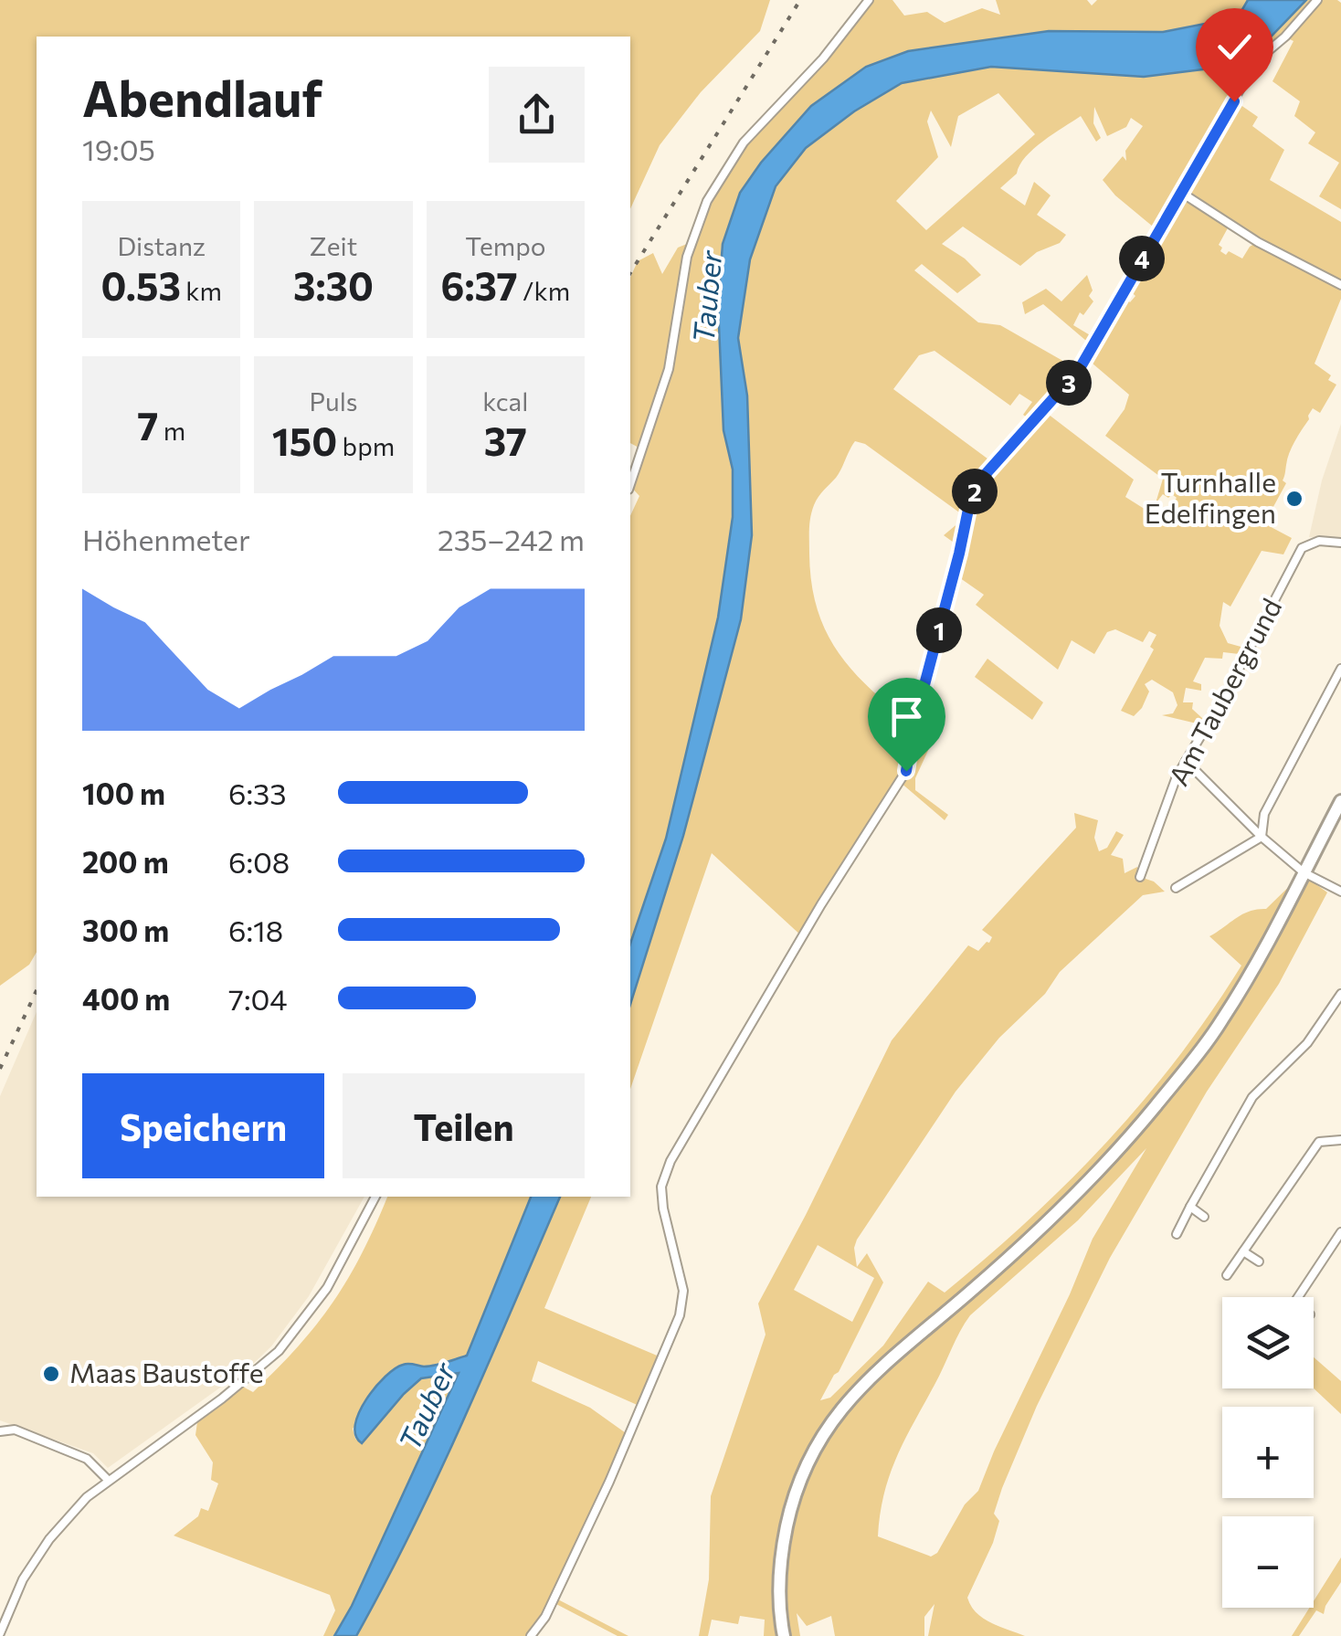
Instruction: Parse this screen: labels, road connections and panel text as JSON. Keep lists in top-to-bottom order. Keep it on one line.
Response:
{"streets":{"street":["Am Taubergrund"]},"water":["Tauber"],"places":["Turnhalle Edelfingen","Maas Baustoffe"],"page":{"heading":["Abendlauf","19:05"],"stats":[["Distanz","0.53 km"],["Zeit","3:30"],["Tempo","6:37 /km"],["7 m"],["Puls","150 bpm"],["kcal","37"]],"pins":["4","3","2","1"],"chart":["Höhenmeter","235–242 m"],"list":[{"name":"100 m","note":"6:33"},{"name":"200 m","note":"6:08"},{"name":"300 m","note":"6:18"},{"name":"400 m","note":"7:04"}],"buttons":["Speichern","Teilen"],"map_buttons":["+","−"]}}
